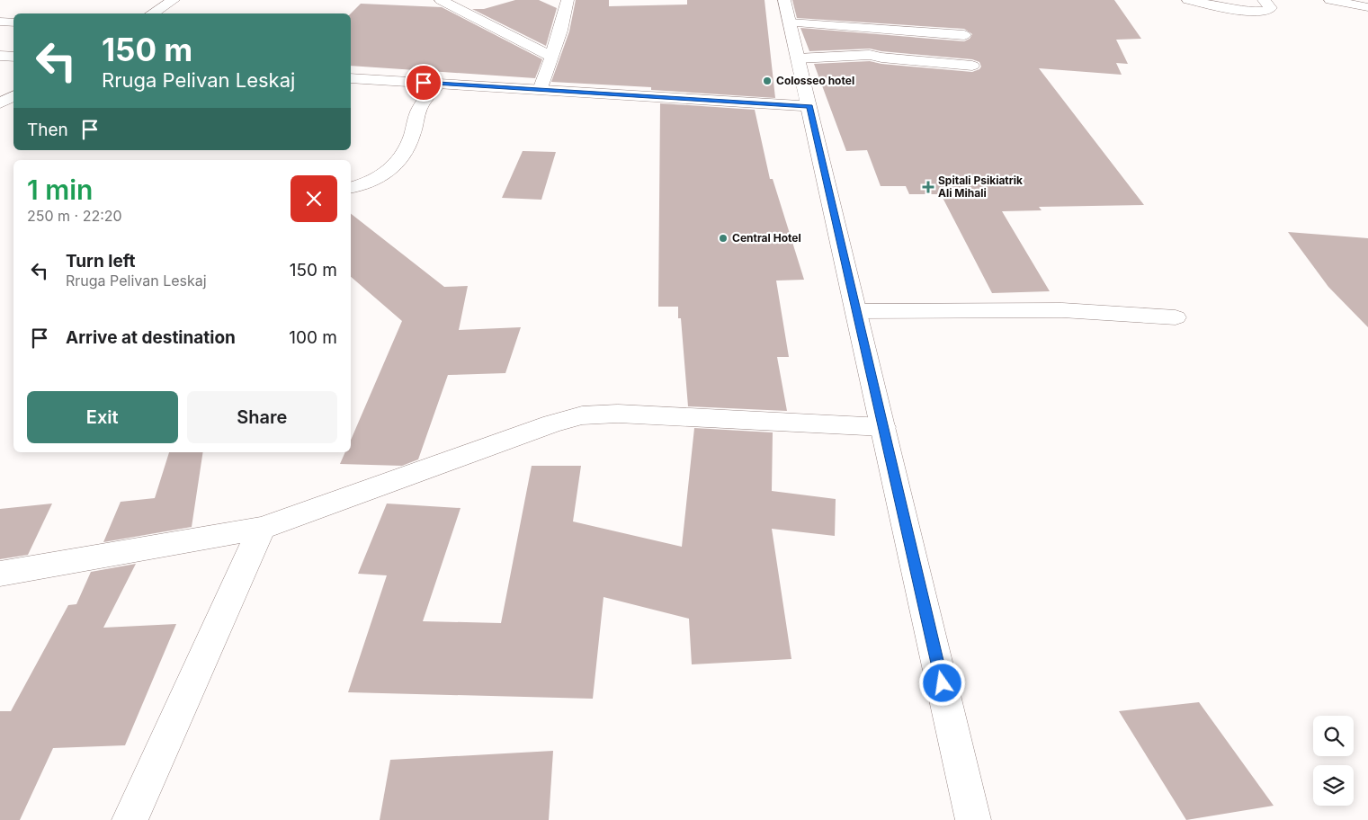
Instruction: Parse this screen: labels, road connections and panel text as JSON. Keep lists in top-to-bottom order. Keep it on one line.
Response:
{"places":{"other":["Colosseo hotel","Central Hotel"],"health":["Spitali Psikiatrik Ali Mihali"]},"page":{"turn":["150 m","Rruga Pelivan Leskaj"],"then":"Then","heading":["1 min","250 m · 22:20"],"list":[{"name":"Turn left","note":"Rruga Pelivan Leskaj","value":"150 m"},{"name":"Arrive at destination","value":"100 m"}],"buttons":["Exit","Share"]}}
